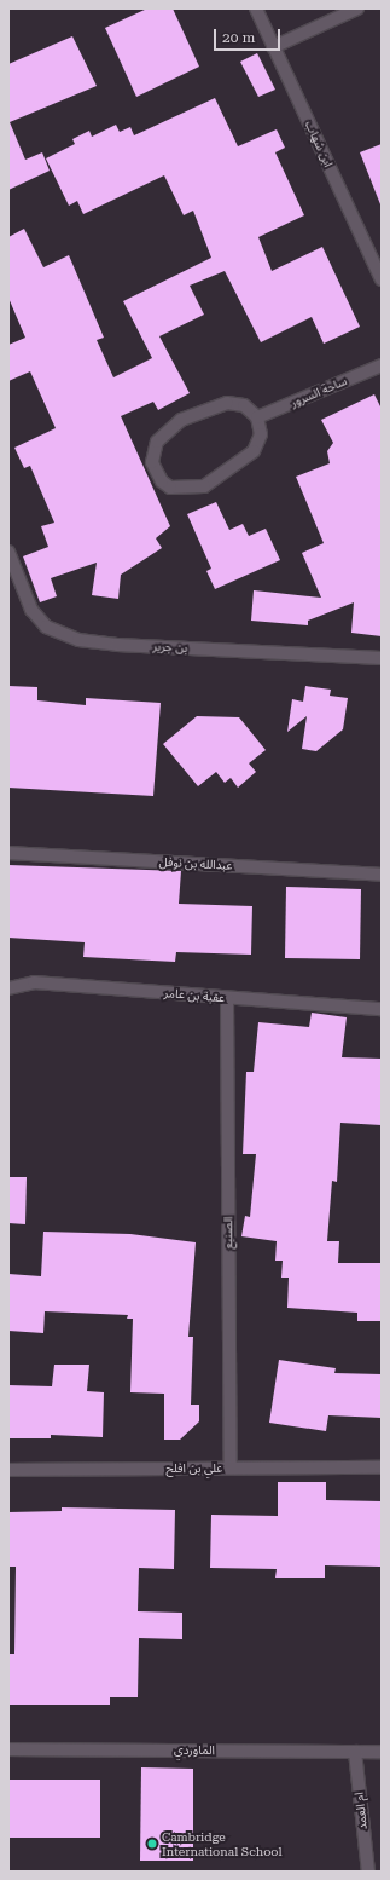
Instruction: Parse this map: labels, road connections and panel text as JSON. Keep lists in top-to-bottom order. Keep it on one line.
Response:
{"streets":{"street":["ابن شهاب","ساحة السرور","بن جرير","عبدالله بن نوفل","عقبة بن عامر","الصنيع","علي بن افلح","الماوردي","ام العمد"]},"crossings":[["عقبة بن عامر","الصنيع"],["الصنيع","علي بن افلح"],["الماوردي","ام العمد"]],"places":["Cambridge International School"],"scale_bar":"20 m"}
